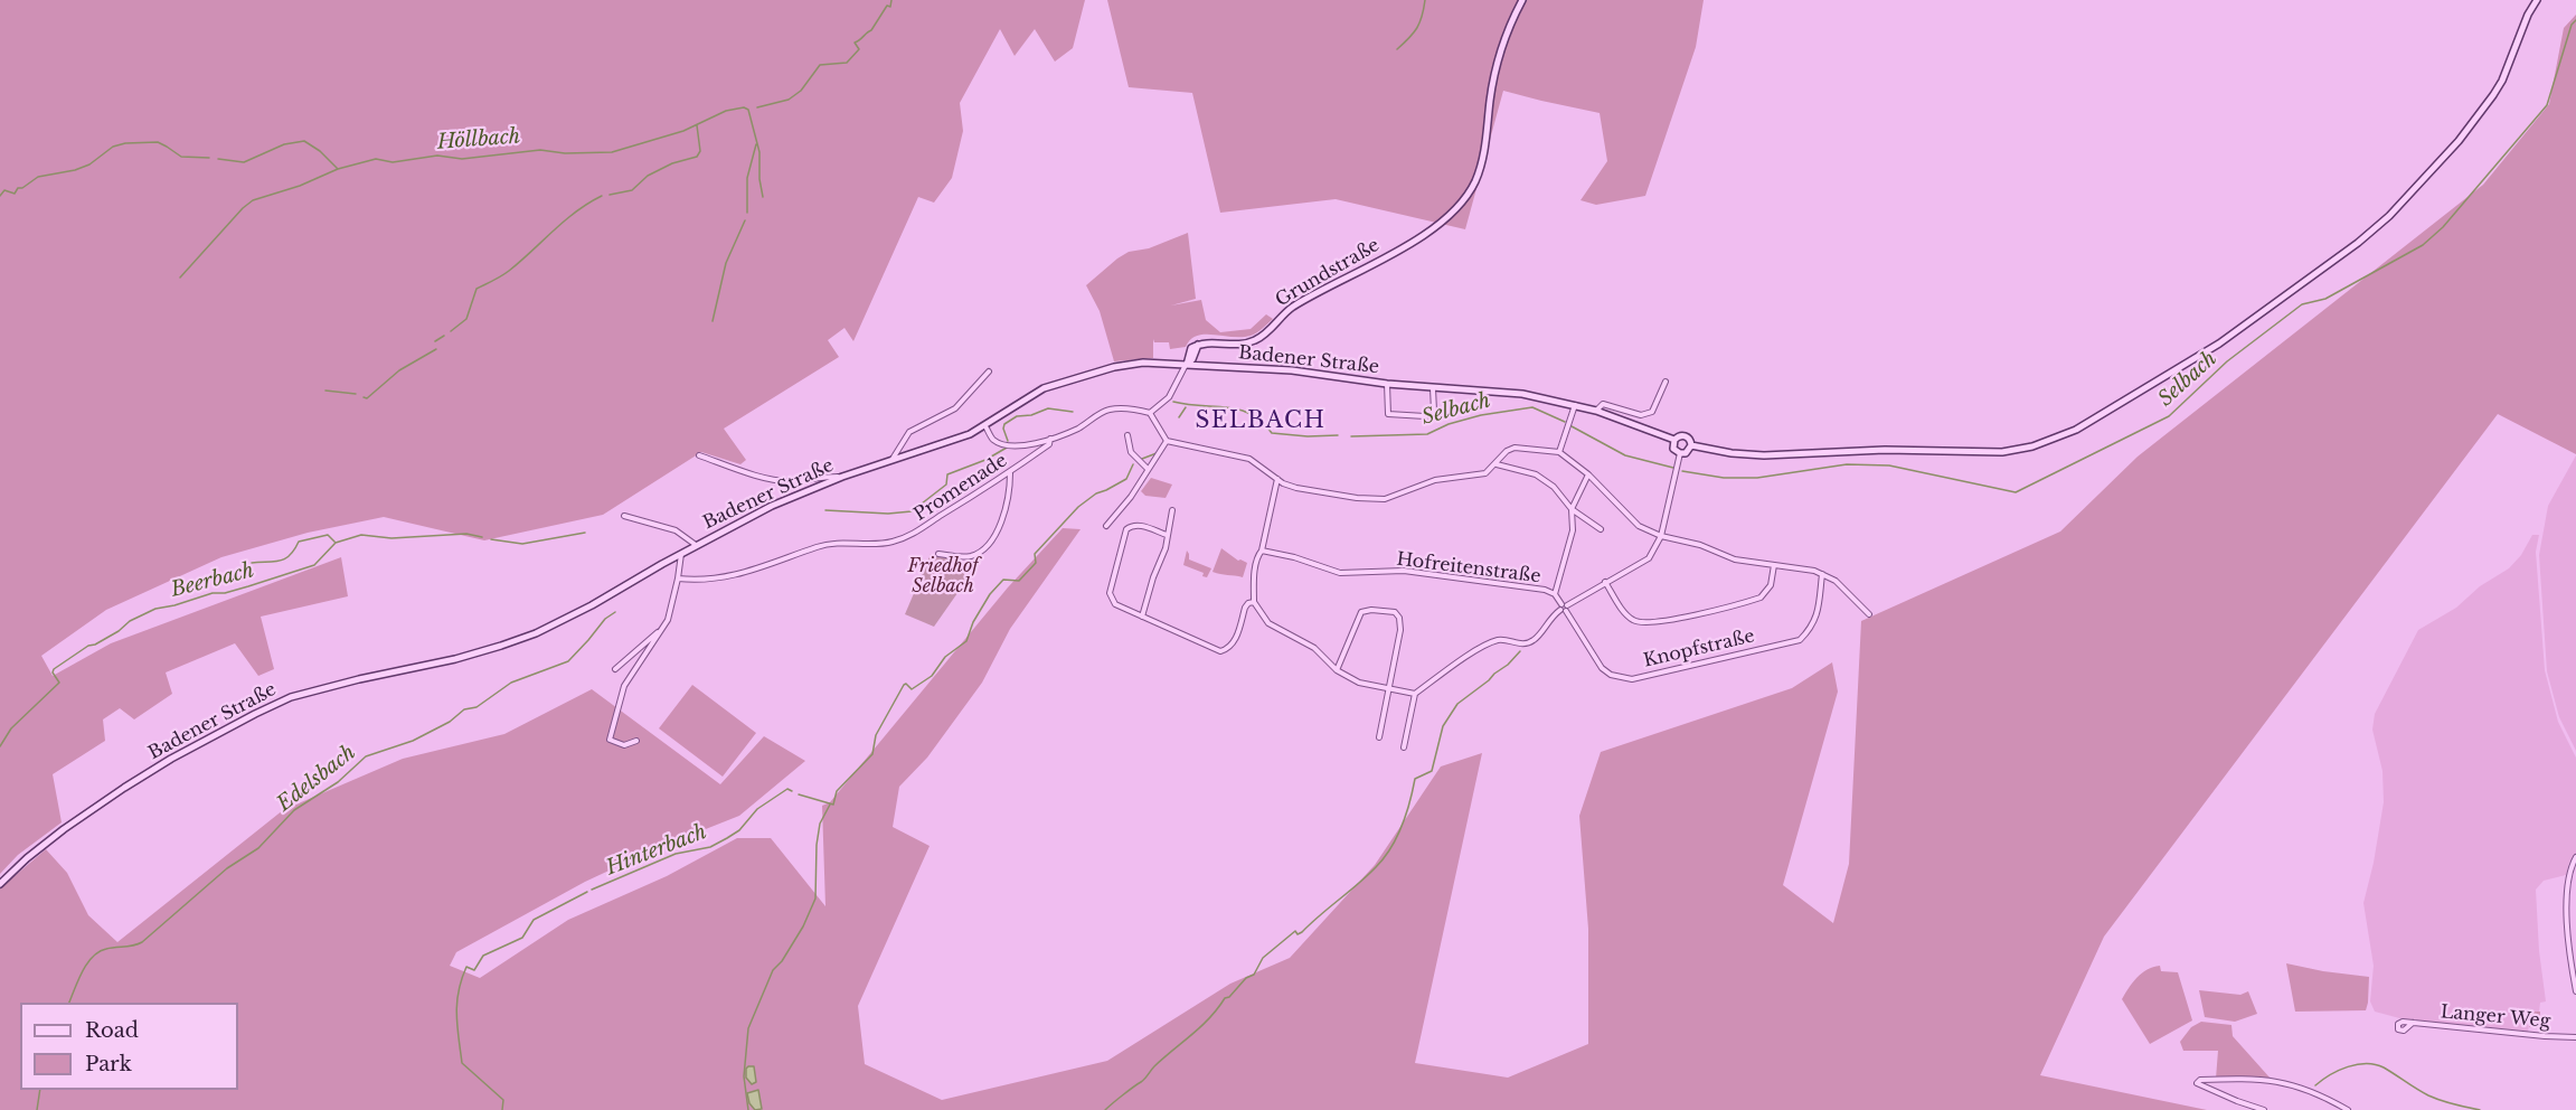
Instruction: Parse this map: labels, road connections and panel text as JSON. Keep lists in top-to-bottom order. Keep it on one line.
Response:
{"streets":{"main road":["Grundstraße","Badener Straße"],"street":["Promenade","Hofreitenstraße","Knopfstraße","Langer Weg"]},"crossings":[["Grundstraße","Badener Straße"],["Hofreitenstraße","Knopfstraße"]],"districts":["SELBACH"],"water":["Höllbach","Selbach","Beerbach","Edelsbach","Hinterbach"],"parks":["Friedhof Selbach"],"legend":["Road","Park"]}
